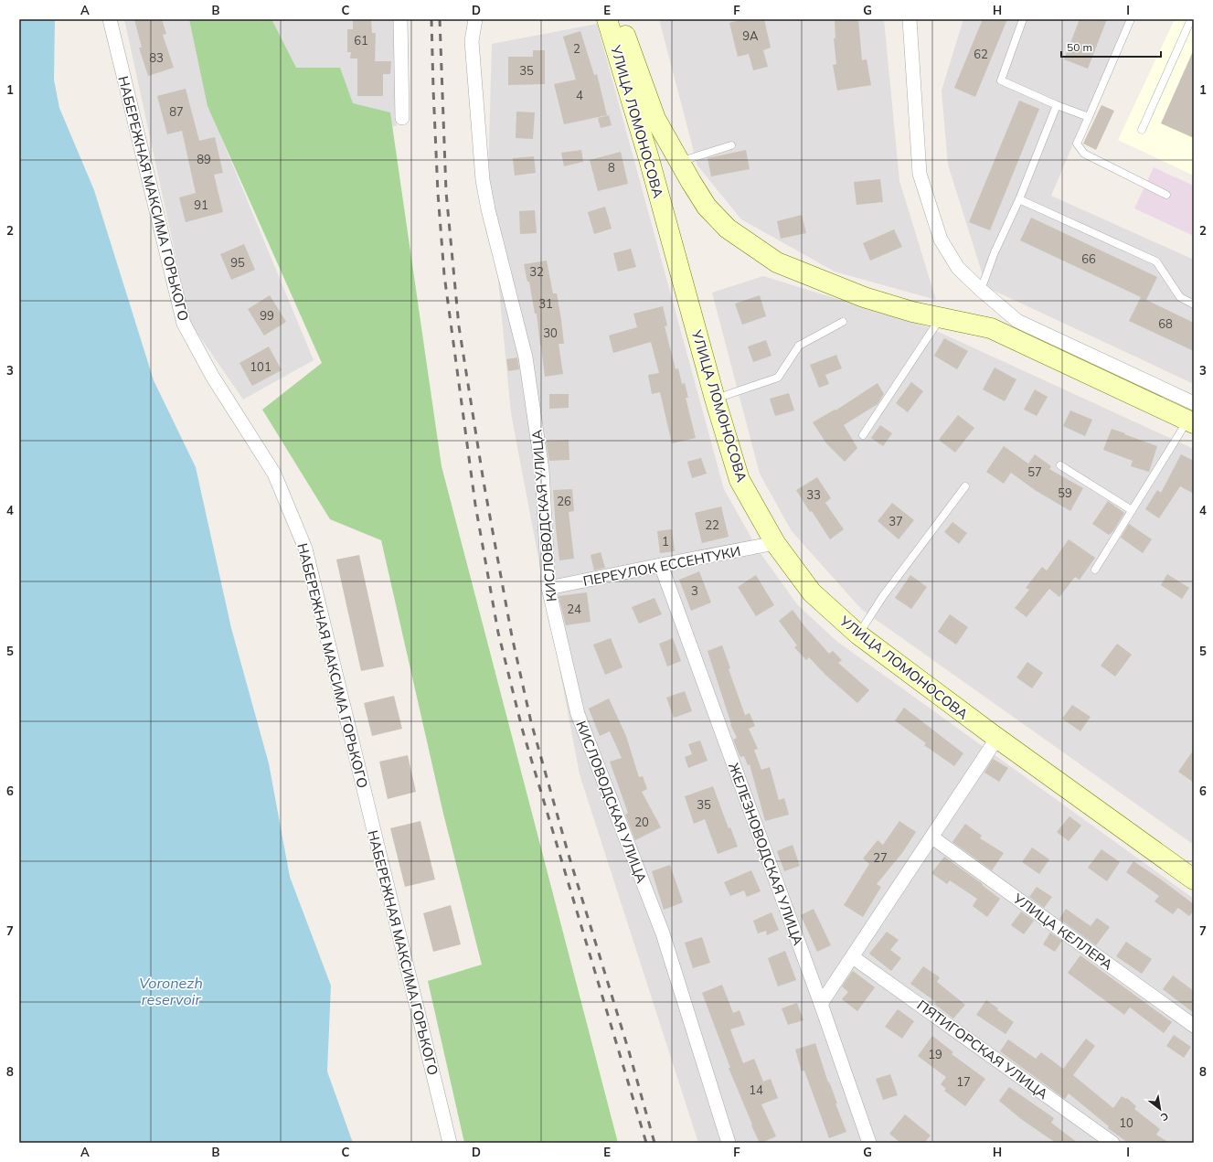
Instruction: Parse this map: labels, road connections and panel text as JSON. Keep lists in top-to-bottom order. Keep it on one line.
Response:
{"streets":{"main road":["УЛИЦА ЛОМОНОСОВА"],"street":["НАБЕРЕЖНАЯ МАКСИМА ГОРЬКОГО","КИСЛОВОДСКАЯ УЛИЦА","ПЕРЕУЛОК ЕССЕНТУКИ","ЖЕЛЕЗНОВОДСКАЯ УЛИЦА","УЛИЦА КЕЛЛЕРА","ПЯТИГОРСКАЯ УЛИЦА"]},"crossings":[["УЛИЦА ЛОМОНОСОВА","ПЕРЕУЛОК ЕССЕНТУКИ"],["КИСЛОВОДСКАЯ УЛИЦА","ПЕРЕУЛОК ЕССЕНТУКИ"],["ПЕРЕУЛОК ЕССЕНТУКИ","ЖЕЛЕЗНОВОДСКАЯ УЛИЦА"]],"water":["Voronezh reservoir"],"house_numbers":["9А","61","2","62","83","35","4","87","89","8","91","66","95","32","31","99","68","30","101","57","59","33","26","37","22","1","3","24","35","20","27","19","17","14","10"],"scale_bar":"50 m","north":"bottom right","grid":{"columns":["A","B","C","D","E","F","G","H","I"],"rows":["1","2","3","4","5","6","7","8"]}}
